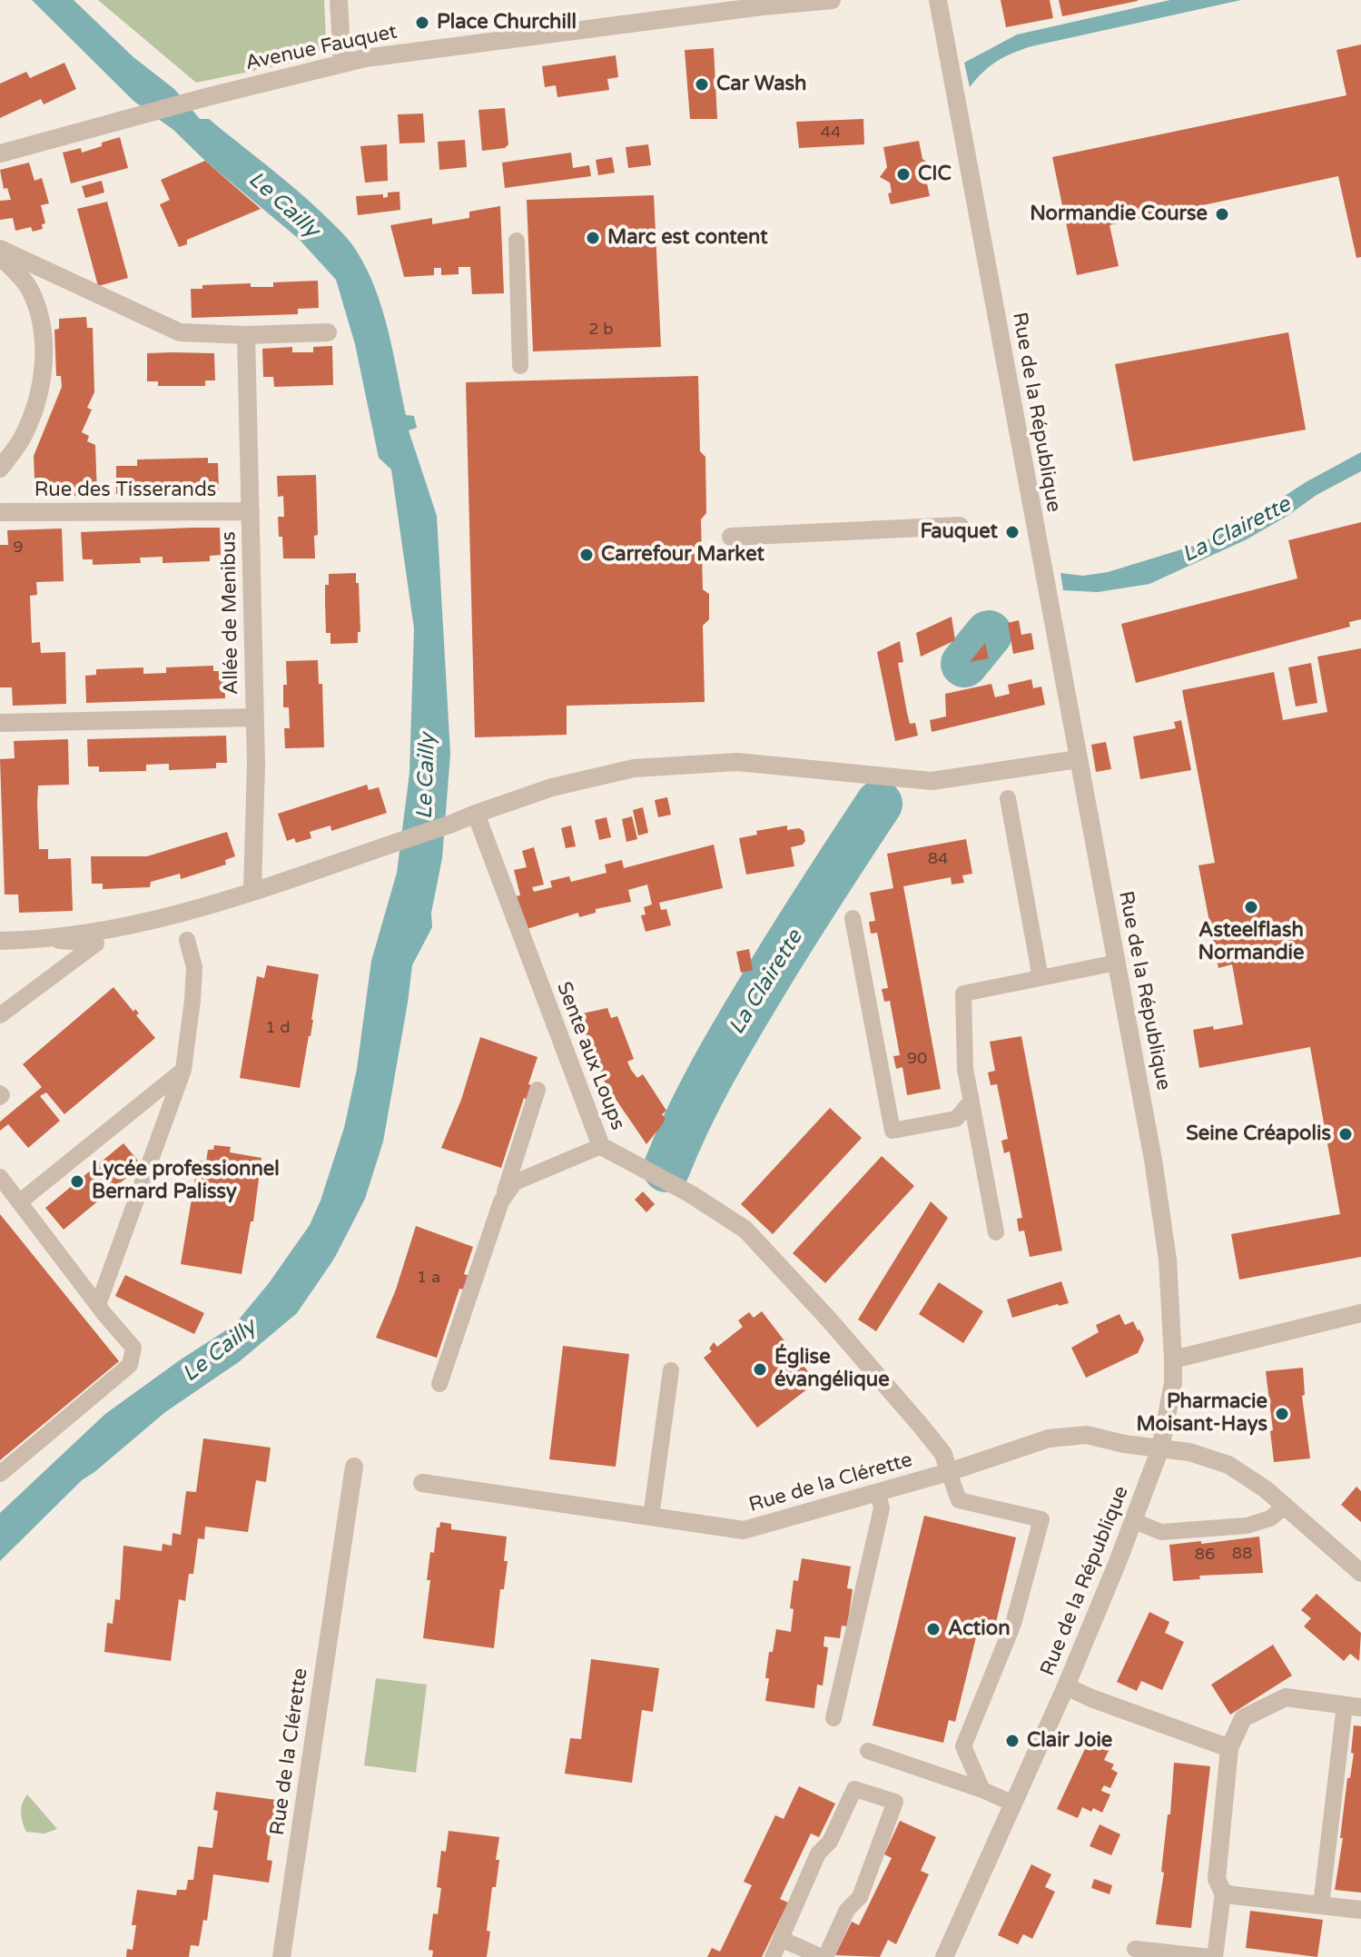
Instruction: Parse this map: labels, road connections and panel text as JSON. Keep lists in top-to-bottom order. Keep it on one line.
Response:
{"streets":{"street":["Avenue Fauquet","Rue de la République","Rue des Tisserands","Allée de Menibus","Sente aux Loups","Rue de la Clérette"]},"crossings":[["Rue de la République","Rue de la Clérette"],["Rue des Tisserands","Allée de Menibus"],["Sente aux Loups","Rue de la Clérette"]],"water":["Le Cailly","La Clairette"],"places":["Place Churchill","Car Wash","CIC","Normandie Course","Marc est content","Fauquet","Carrefour Market","Asteelflash Normandie","Seine Créapolis","Lycée professionnel Bernard Palissy","Église évangélique","Pharmacie Moisant-Hays","Action","Clair Joie"],"house_numbers":["44","2 b","9","84","1 d","90","1 a","88","86"]}
